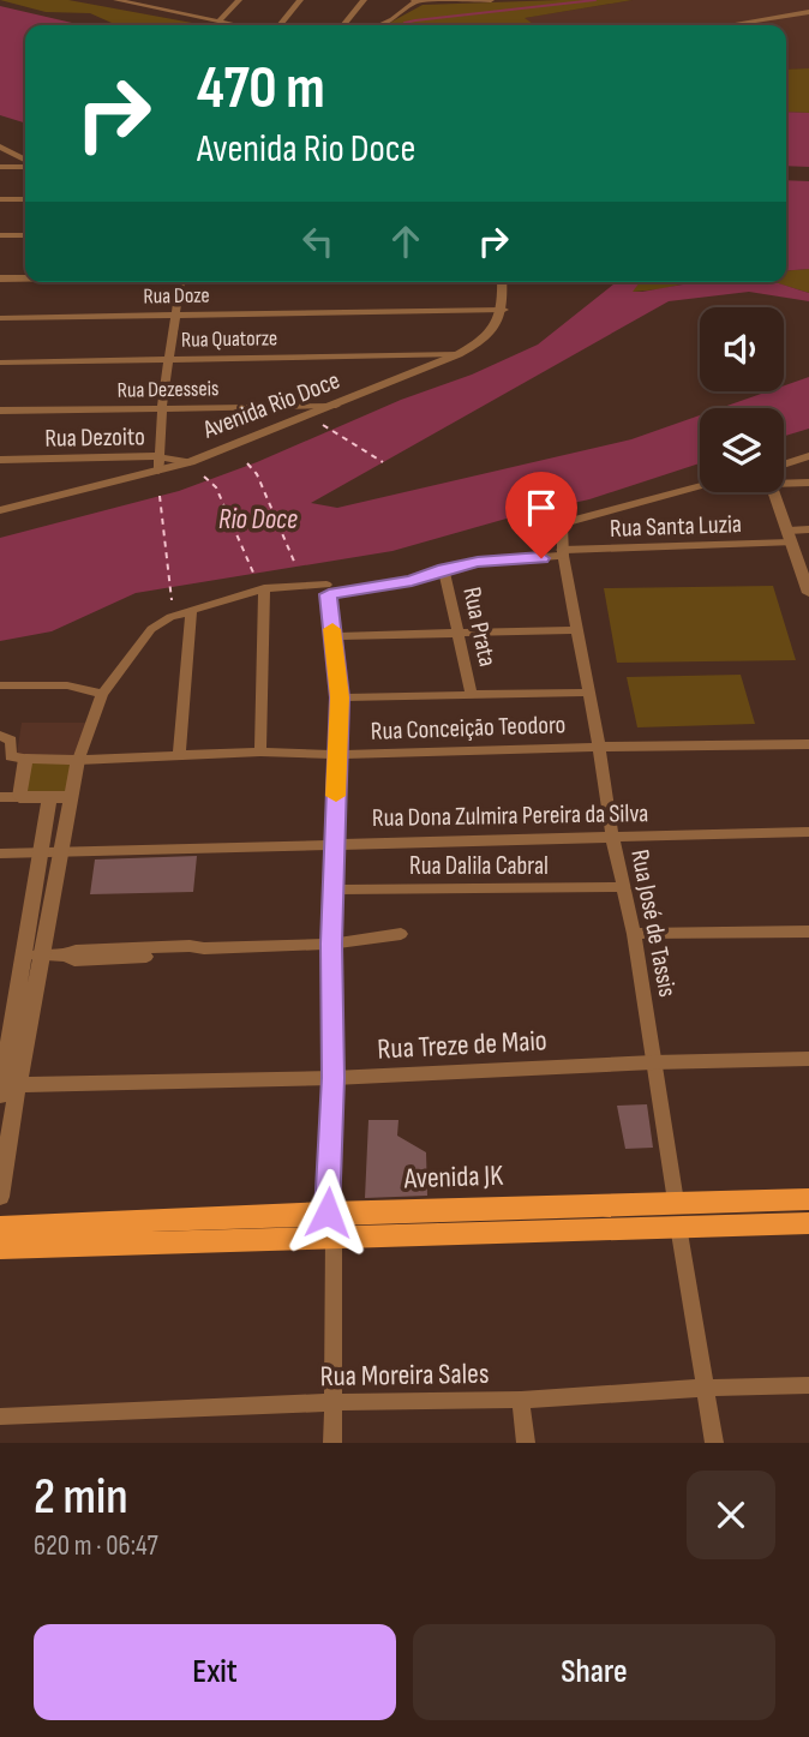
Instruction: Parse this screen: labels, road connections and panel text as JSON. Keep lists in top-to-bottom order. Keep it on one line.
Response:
{"streets":{"street":["Rua Doze","Rua Quatorze","Rua Dezesseis","Avenida Rio Doce","Rua Dezoito","Rua Santa Luzia","Rua Prata","Rua Conceição Teodoro","Rua Dona Zulmira Pereira da Silva","Rua Dalila Cabral","Rua José de Tassis","Rua Treze de Maio","Rua Moreira Sales"]},"crossings":[["Rua Doze","Avenida Rio Doce"],["Rua Quatorze","Avenida Rio Doce"],["Rua Dezesseis","Avenida Rio Doce"],["Avenida Rio Doce","Rua Dezoito"],["Rua Santa Luzia","Rua José de Tassis"],["Rua Conceição Teodoro","Rua José de Tassis"],["Rua Dona Zulmira Pereira da Silva","Rua José de Tassis"],["Rua Dalila Cabral","Rua José de Tassis"],["Rua José de Tassis","Rua Treze de Maio"],["Rua José de Tassis","Rua Moreira Sales"]],"water":["Rio Doce"],"page":{"turn":["470 m","Avenida Rio Doce"],"heading":["2 min","620 m · 06:47"],"buttons":["Exit","Share"]}}
